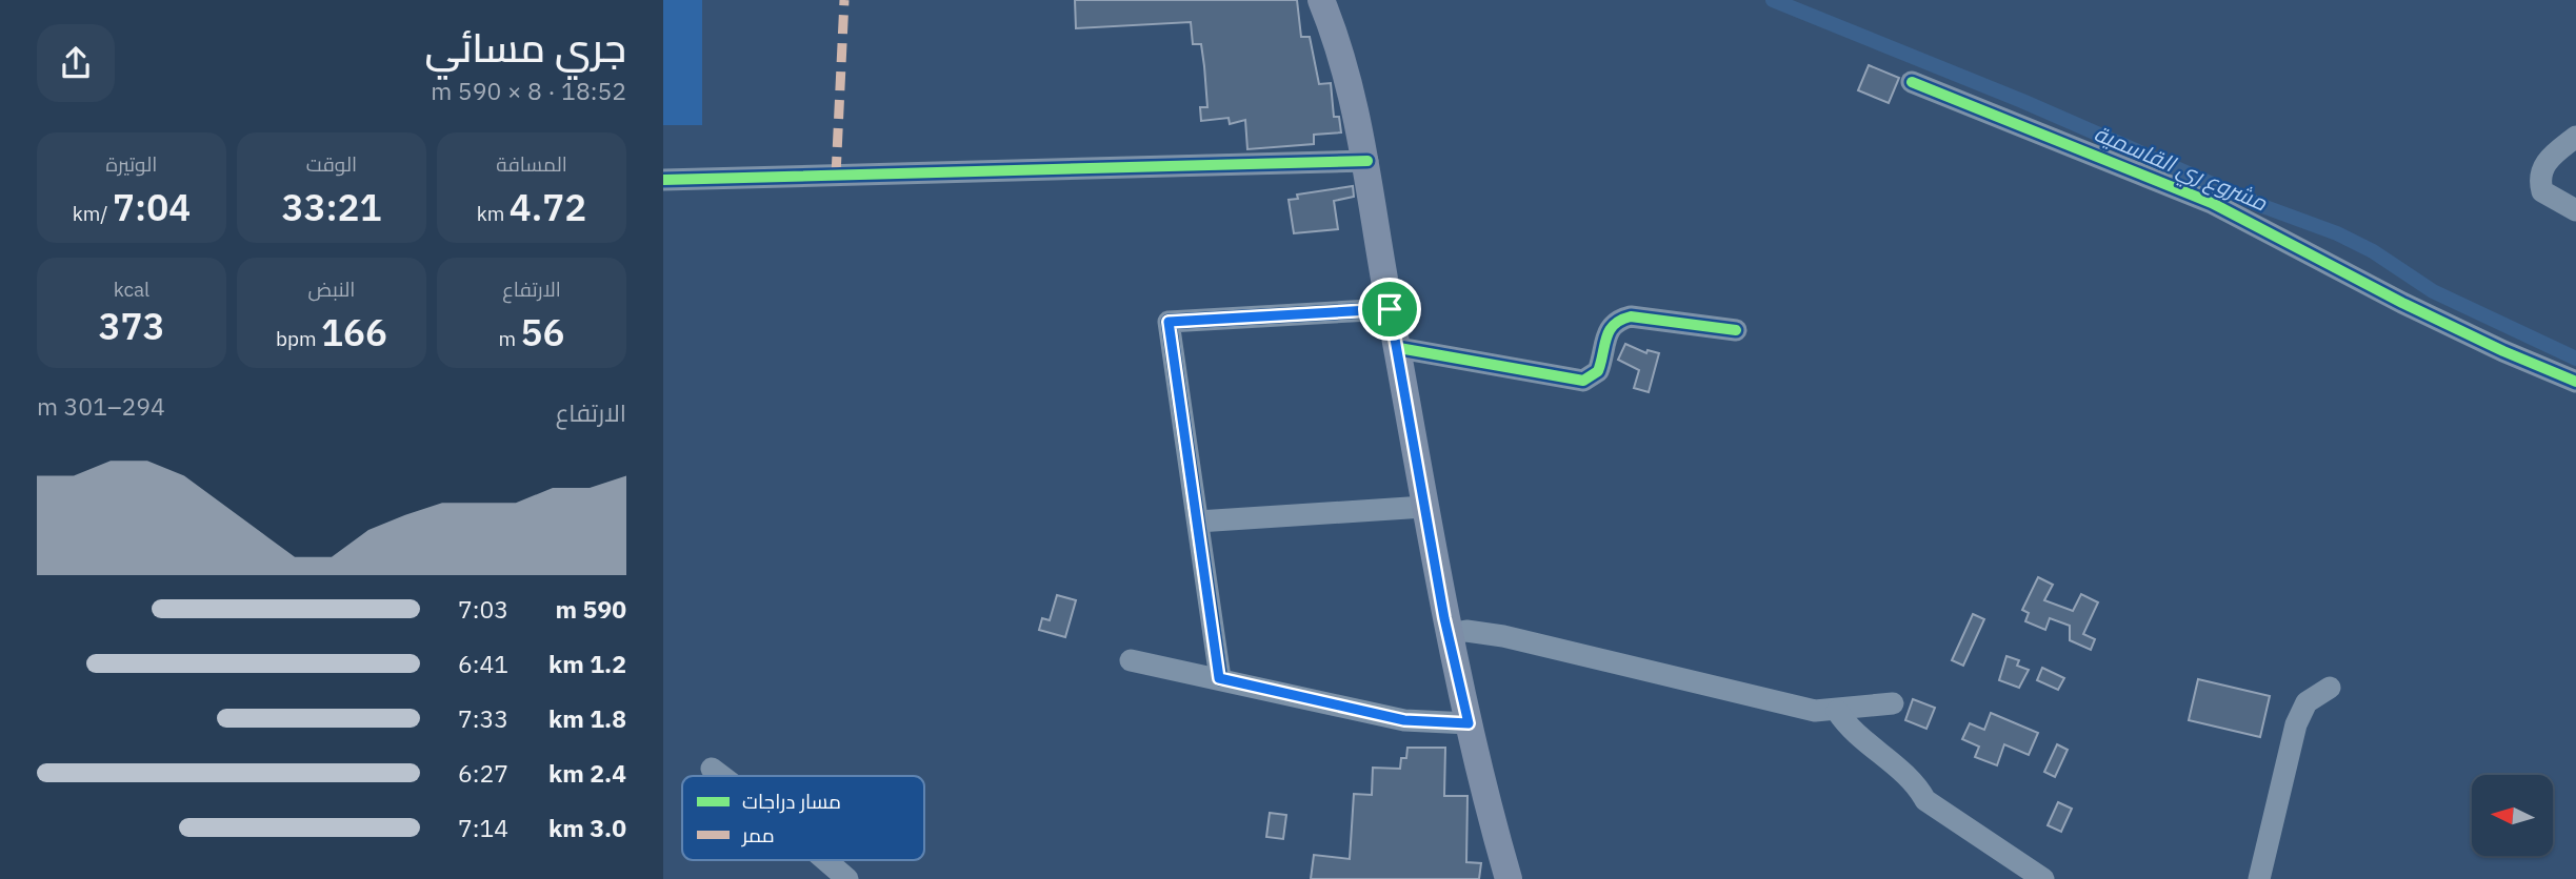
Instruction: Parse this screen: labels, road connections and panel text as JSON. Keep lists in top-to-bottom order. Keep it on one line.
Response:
{"water":["مشروع ري القاسمية"],"legend":["مسار دراجات","ممر"],"north":"left","page":{"heading":["جري مسائي","18:52 · 8 × 590 m"],"stats":[["المسافة","4.72 km"],["الوقت","33:21"],["الوتيرة","7:04 /km"],["الارتفاع","56 m"],["النبض","166 bpm"],["kcal","373"]],"chart":["الارتفاع","294–301 m"],"list":[{"name":"590 m","note":"7:03"},{"name":"1.2 km","note":"6:41"},{"name":"1.8 km","note":"7:33"},{"name":"2.4 km","note":"6:27"},{"name":"3.0 km","note":"7:14"}]}}
